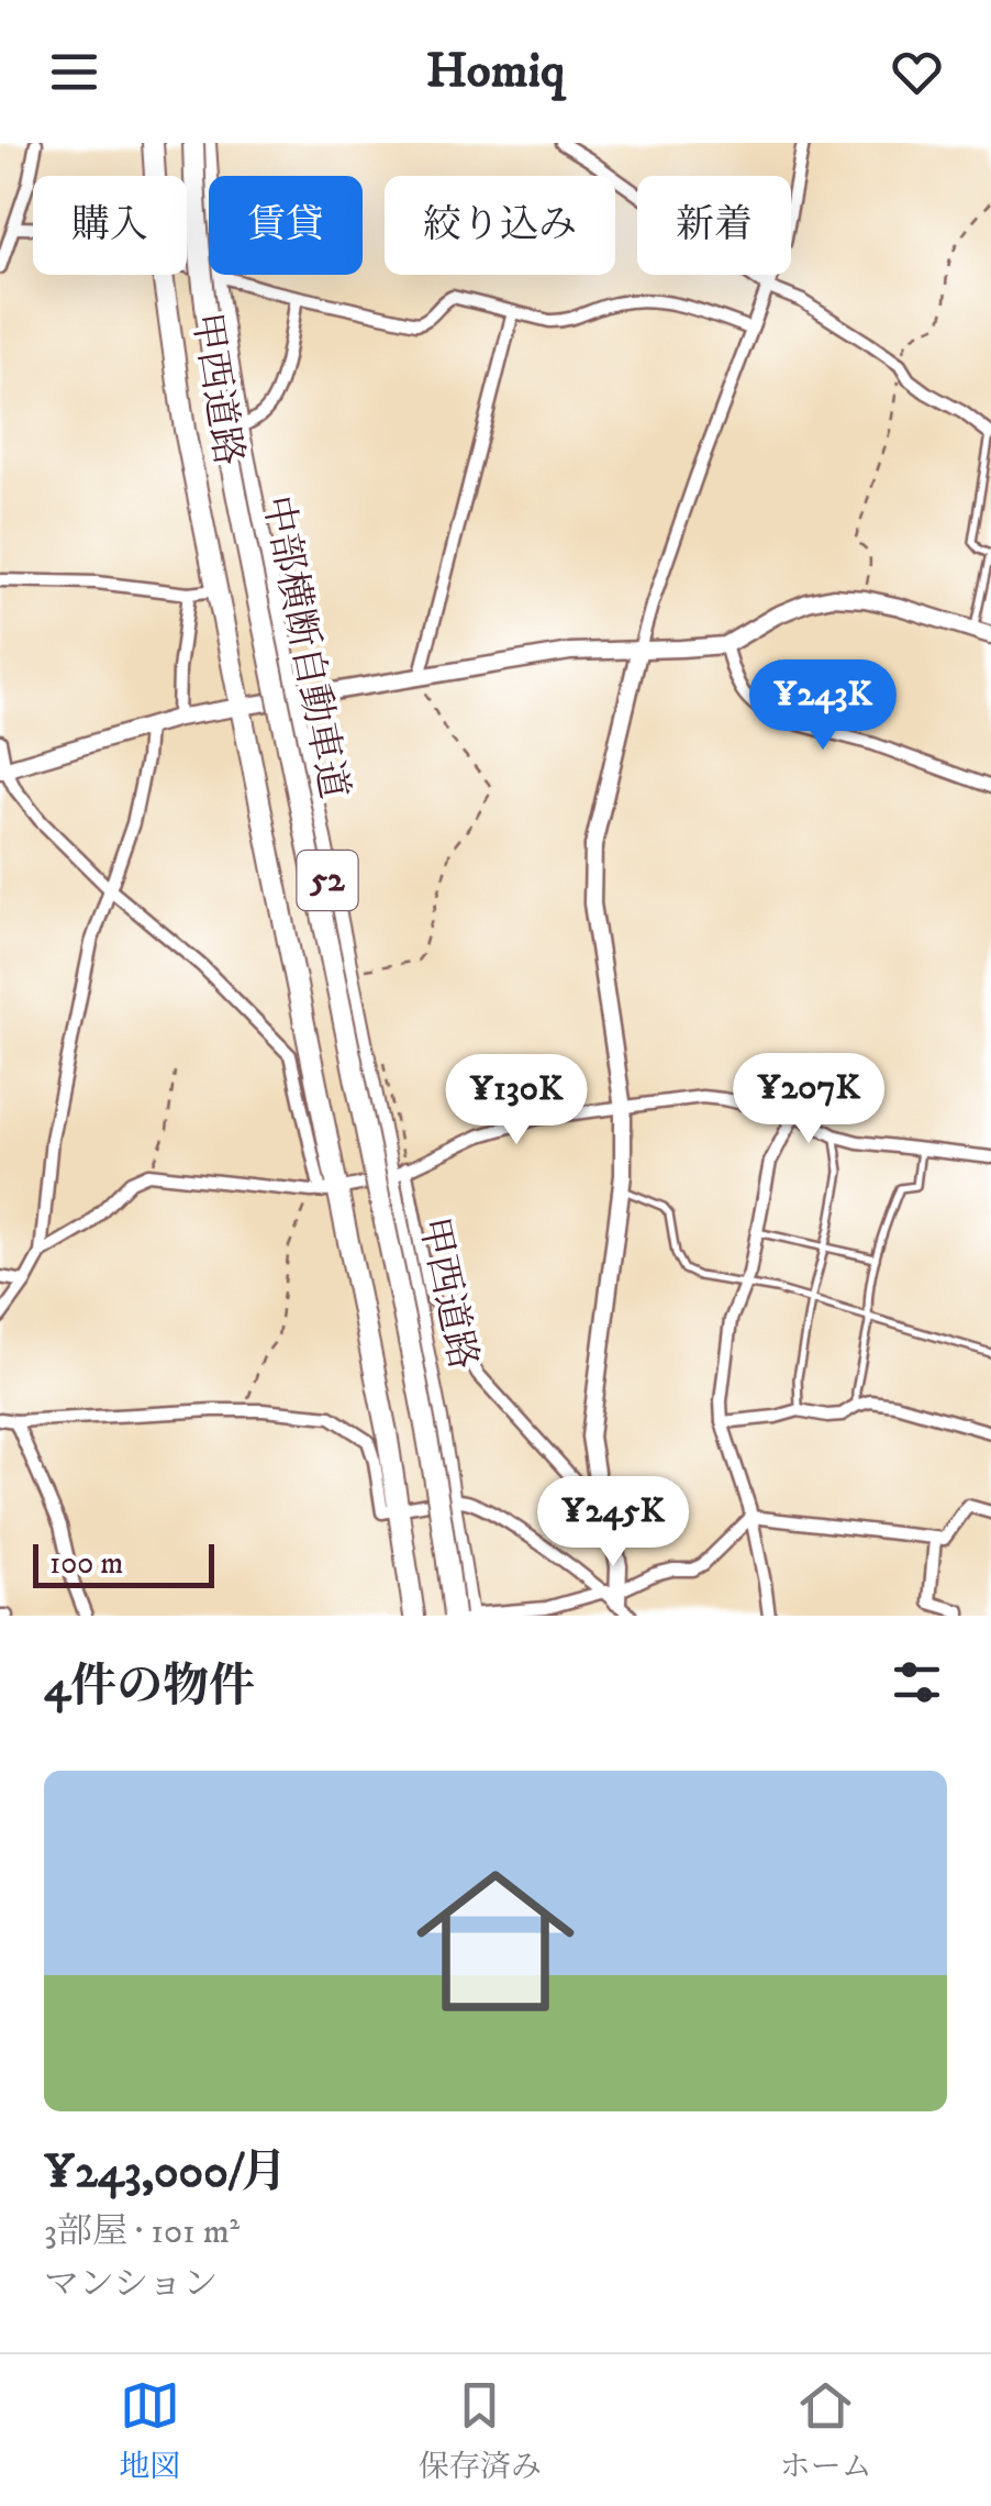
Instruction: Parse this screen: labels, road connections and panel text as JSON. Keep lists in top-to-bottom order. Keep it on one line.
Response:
{"streets":{"highway":["甲西道路","中部横断自動車道","52"]},"scale_bar":"100 m","page":{"header":"Homiq","chip":["購入","賃貸","絞り込み","新着"],"price":["¥243K","¥207K","¥130K","¥245K"],"scale":"100 m","heading":"4件の物件","list":[{"name":"¥243,000/月","note":"3部屋 · 101 m² · マンション"}],"tabs":["地図","保存済み","ホーム"]}}
